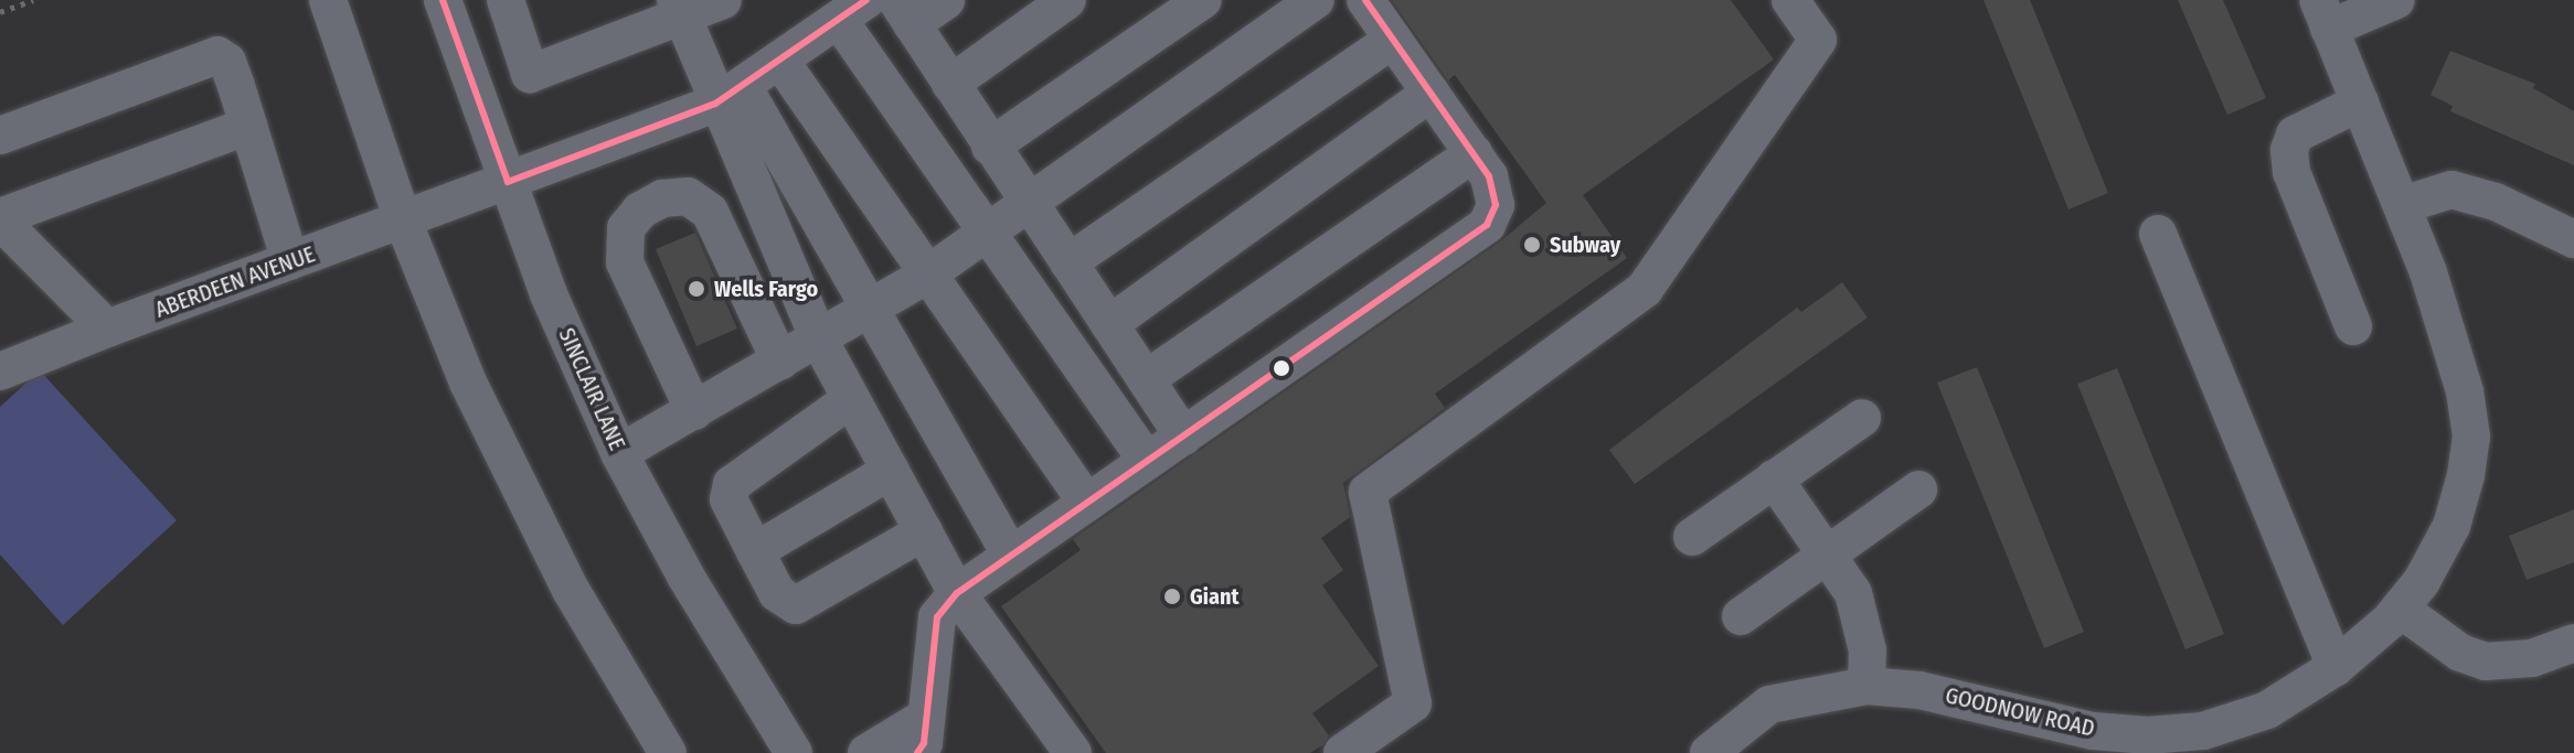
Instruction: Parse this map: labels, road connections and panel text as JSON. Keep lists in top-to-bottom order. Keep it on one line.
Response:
{"streets":{"street":["ABERDEEN AVENUE","SINCLAIR LANE","GOODNOW ROAD"]},"crossings":[["ABERDEEN AVENUE","SINCLAIR LANE"]],"places":["Subway","Wells Fargo","Giant"]}
